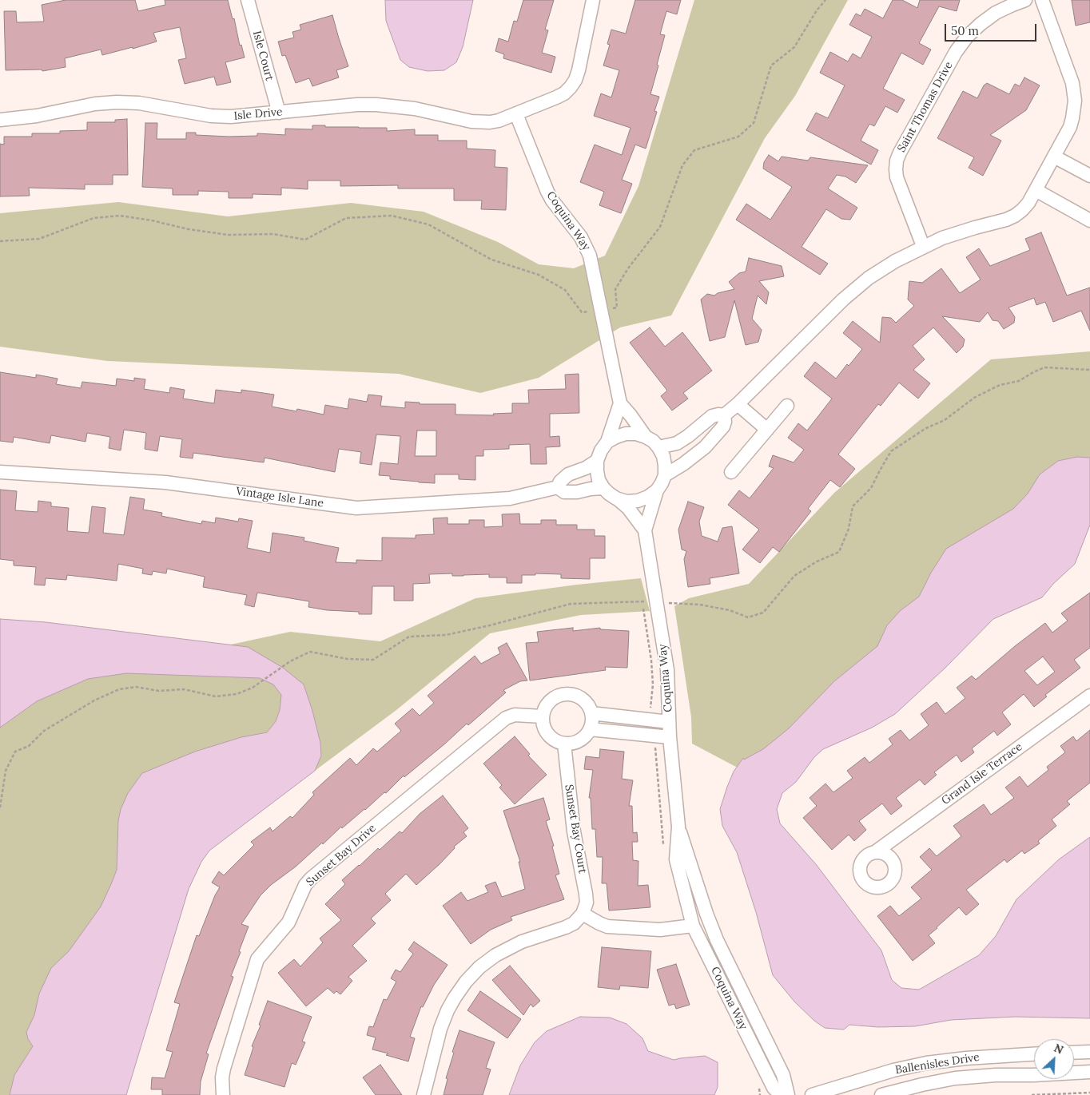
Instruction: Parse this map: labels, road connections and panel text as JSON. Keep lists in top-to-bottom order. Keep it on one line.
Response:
{"streets":{"street":["Isle Court","Saint Thomas Drive","Isle Drive","Coquina Way","Vintage Isle Lane","Grand Isle Terrace","Sunset Bay Court","Sunset Bay Drive","Ballenisles Drive"]},"crossings":[["Isle Court","Isle Drive"],["Isle Drive","Coquina Way"],["Coquina Way","Vintage Isle Lane"],["Sunset Bay Court","Sunset Bay Drive"]],"scale_bar":"50 m","north":"top right"}
